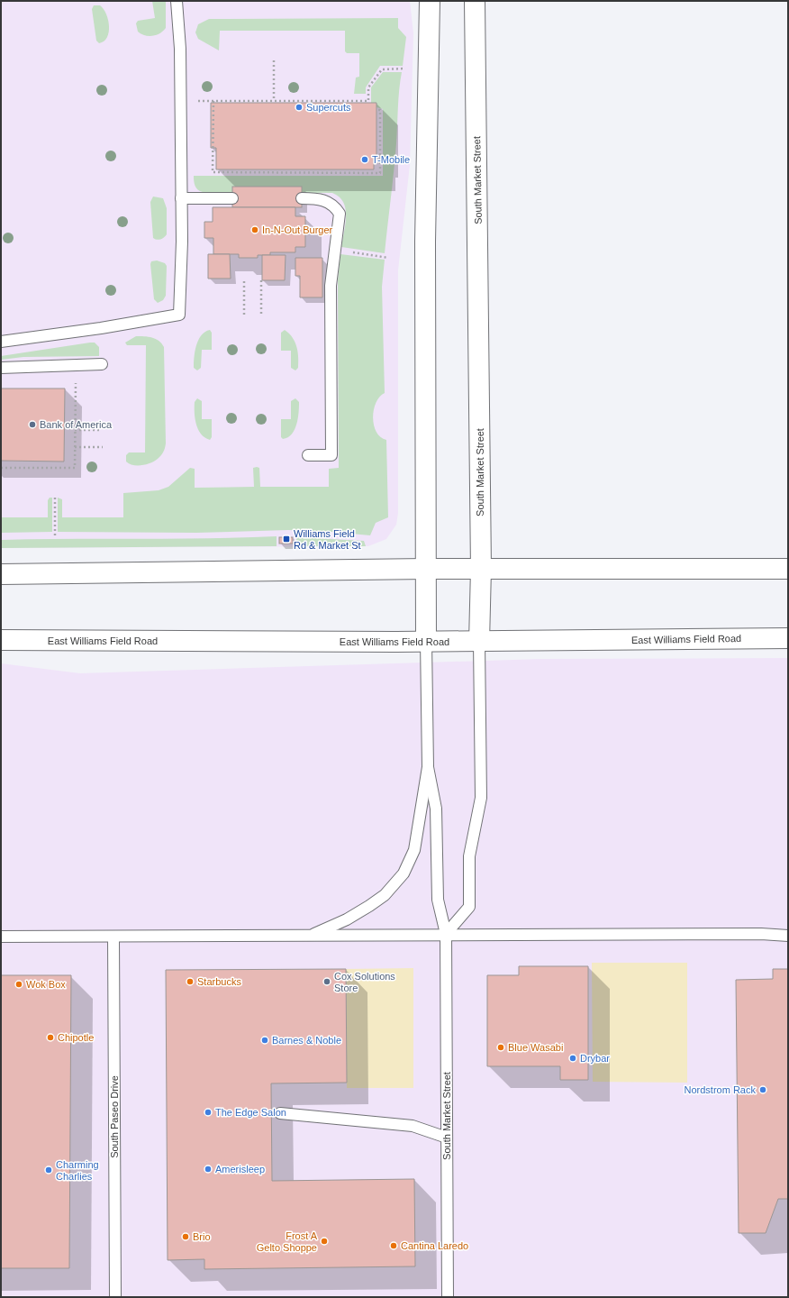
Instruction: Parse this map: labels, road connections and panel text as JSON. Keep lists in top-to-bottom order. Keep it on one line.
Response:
{"streets":{"main road":["South Market Street","East Williams Field Road"],"lane":["South Paseo Drive"]},"crossings":[["South Market Street","East Williams Field Road"]],"places":{"other":["Supercuts","T-Mobile","In-N-Out Burger","Bank of America","Starbucks","Cox Solutions Store","Wok Box","Chipotle","Barnes & Noble","Blue Wasabi","Drybar","Nordstrom Rack","The Edge Salon","Amerisleep","Charming Charlies","Brio","Frost A Gelto Shoppe","Cantina Laredo"],"transit":["Williams Field Rd & Market St"]}}
